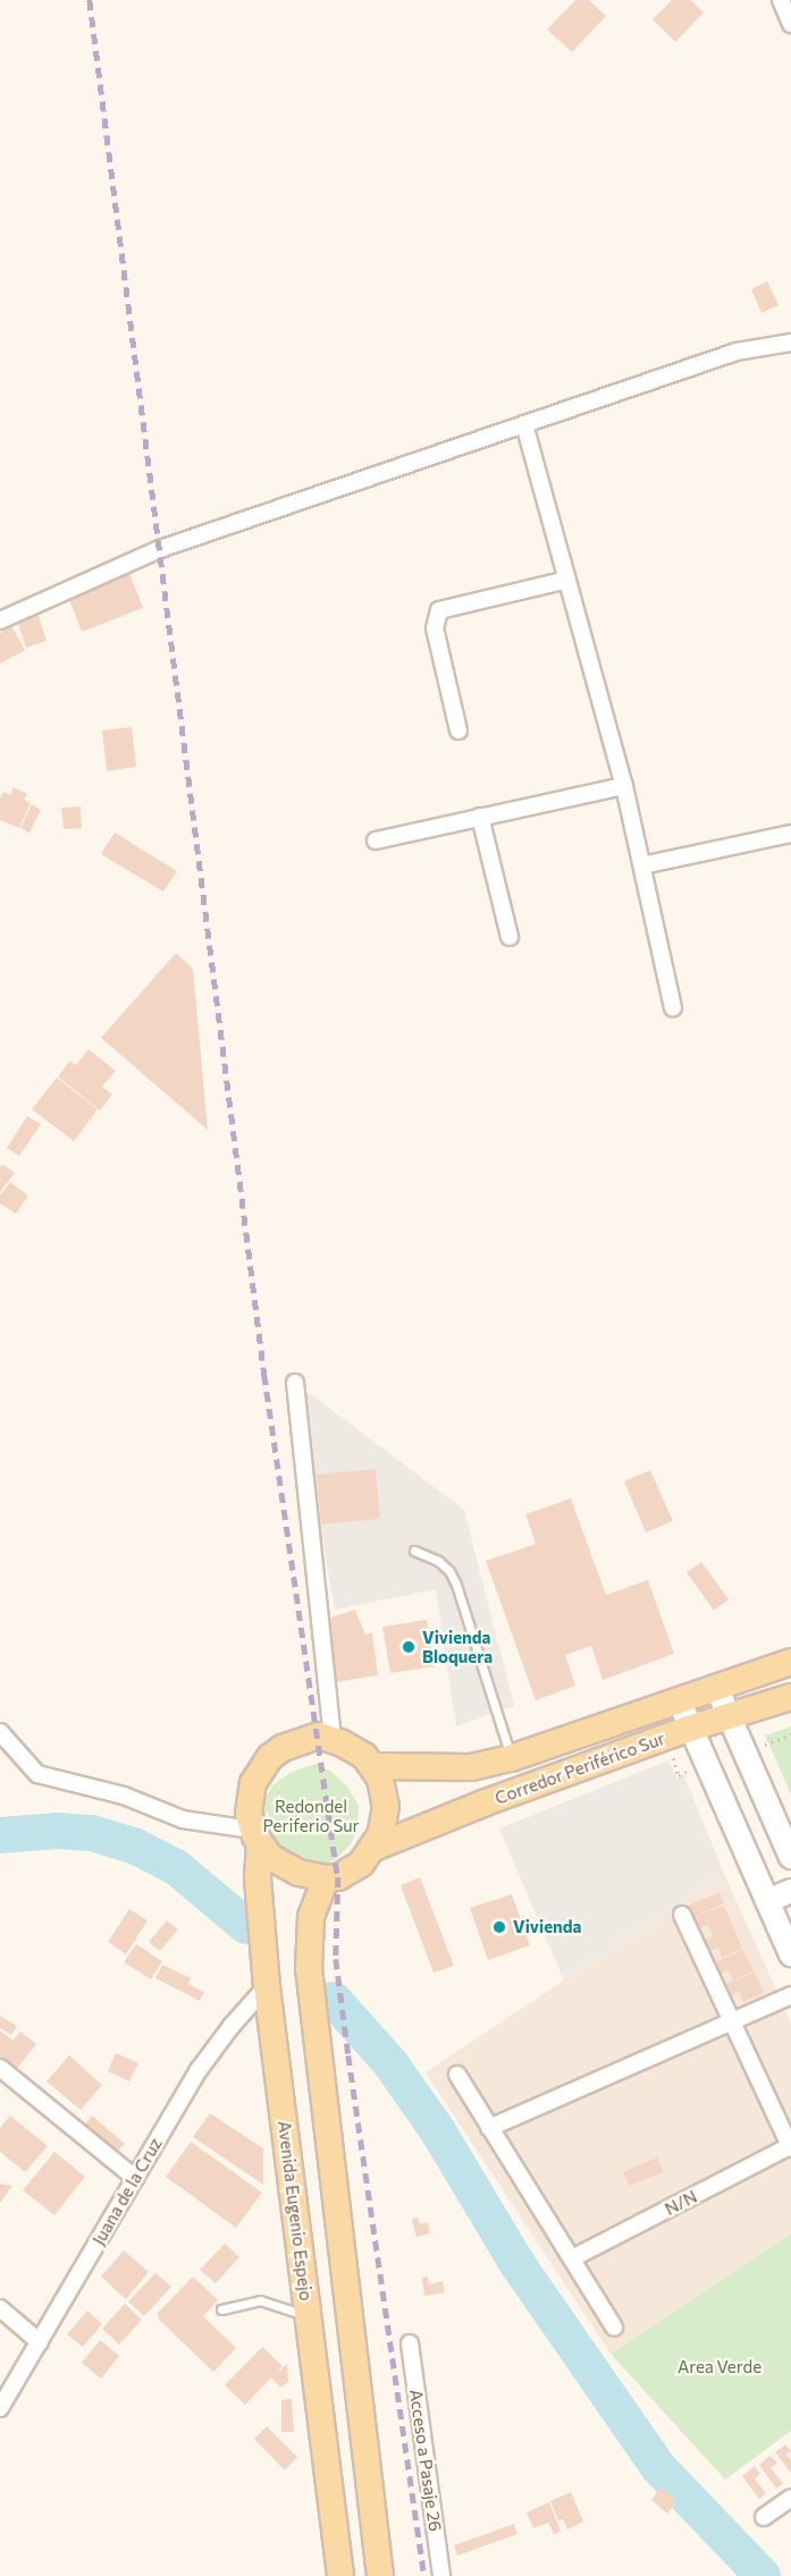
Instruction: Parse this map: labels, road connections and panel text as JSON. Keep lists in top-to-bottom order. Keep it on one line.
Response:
{"streets":{"main road":["Corredor Periférico Sur","Avenida Eugenio Espejo"],"street":["Juana de la Cruz","N/N","Acceso a Pasaje 26"]},"crossings":[["Corredor Periférico Sur","Avenida Eugenio Espejo"],["Juana de la Cruz","Avenida Eugenio Espejo"]],"parks":["Redondel Periferio Sur","Area Verde"],"places":["Vivienda Bloquera","Vivienda"]}
